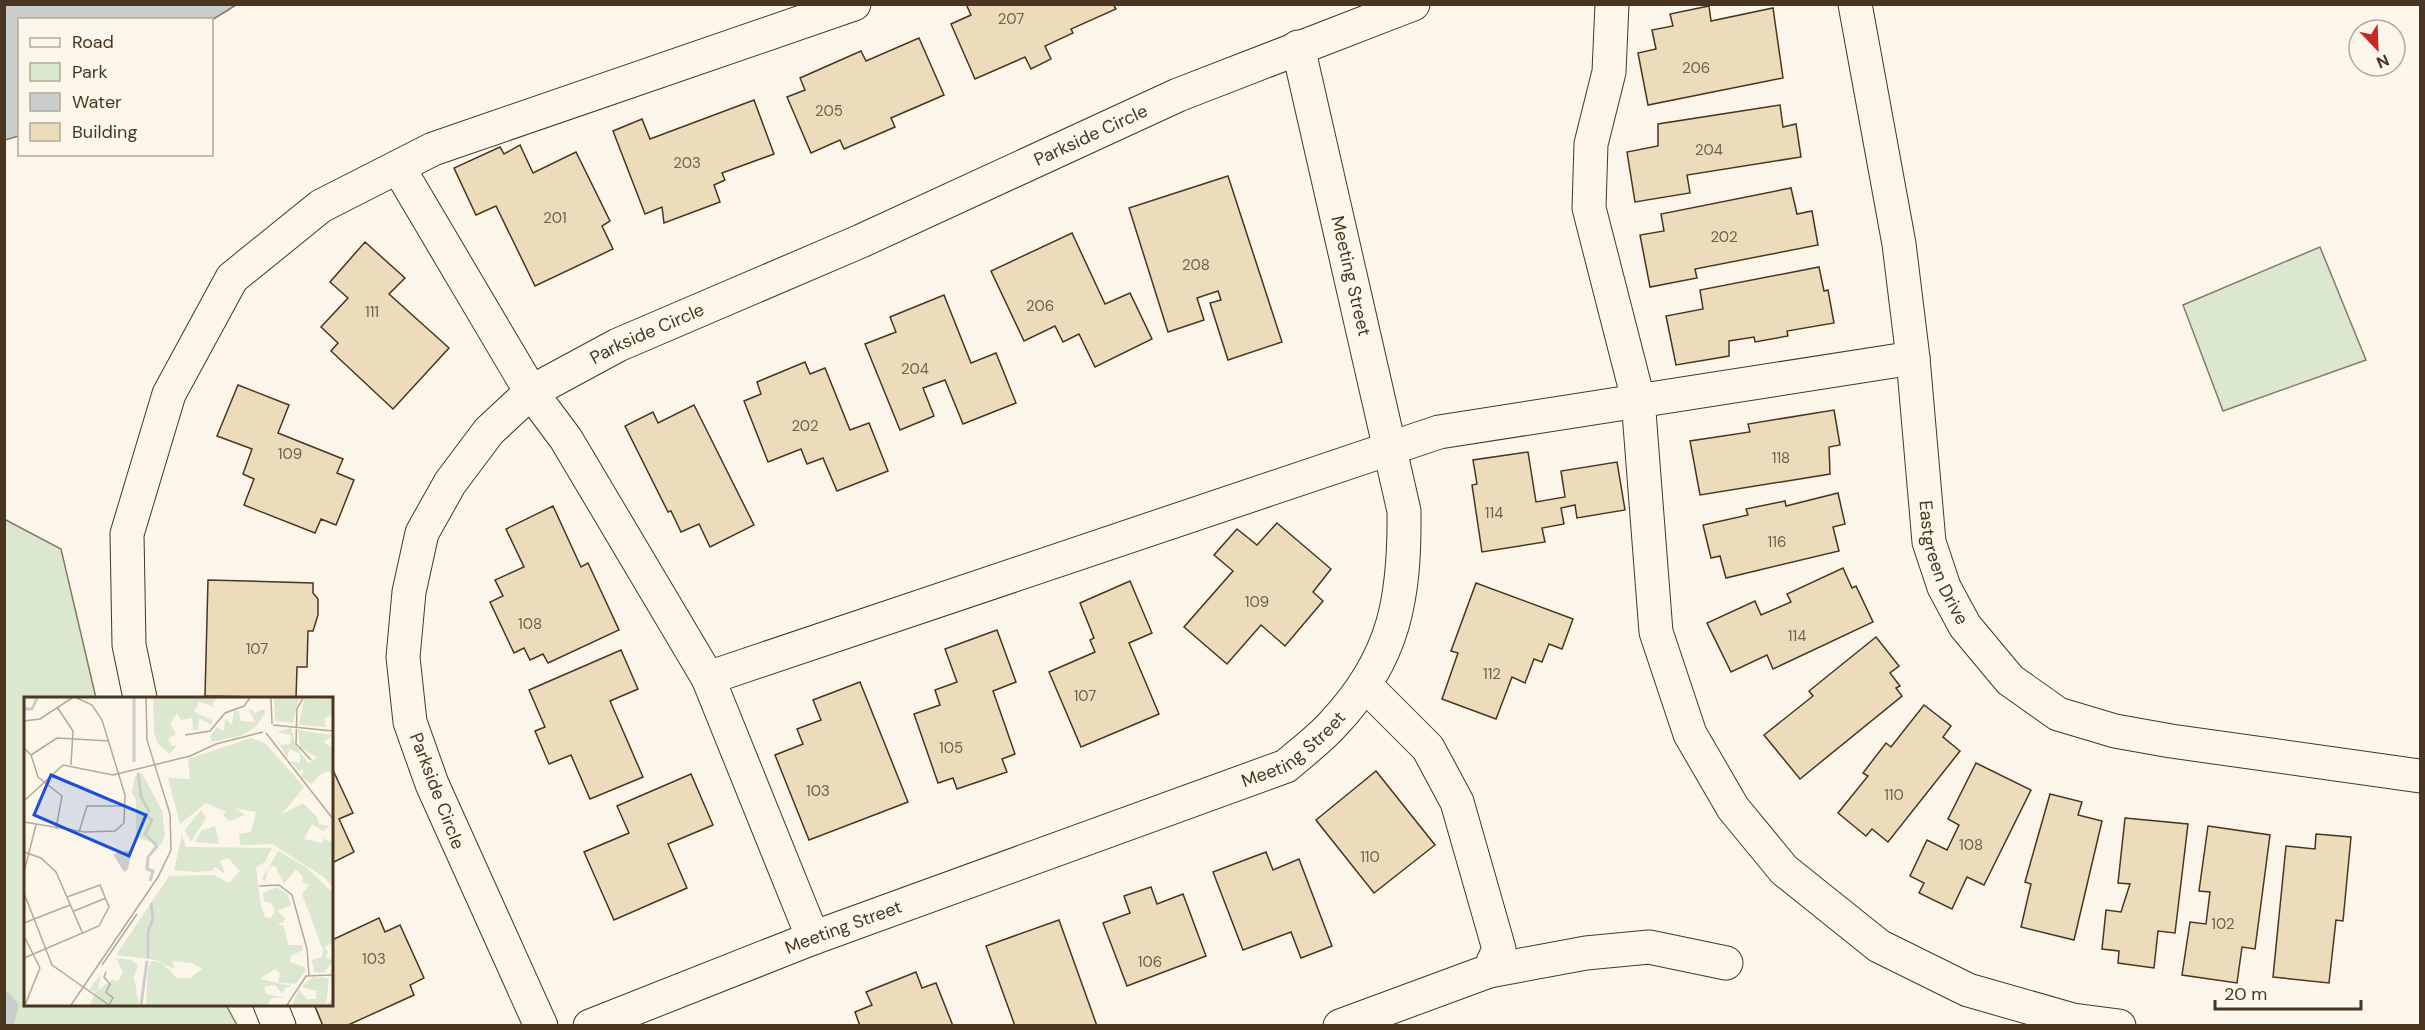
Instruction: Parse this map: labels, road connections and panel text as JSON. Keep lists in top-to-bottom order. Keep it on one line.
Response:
{"streets":{"street":["Parkside Circle","Meeting Street","Eastgreen Drive"]},"crossings":[["Parkside Circle","Meeting Street"]],"house_numbers":["207","206","205","204","203","201","202","208","206","111","204","202","109","118","114","116","109","108","114","107","112","107","105","103","110","108","110","102","103","106"],"legend":["Road","Park","Water","Building"],"scale_bar":"20 m","north":"bottom right"}
